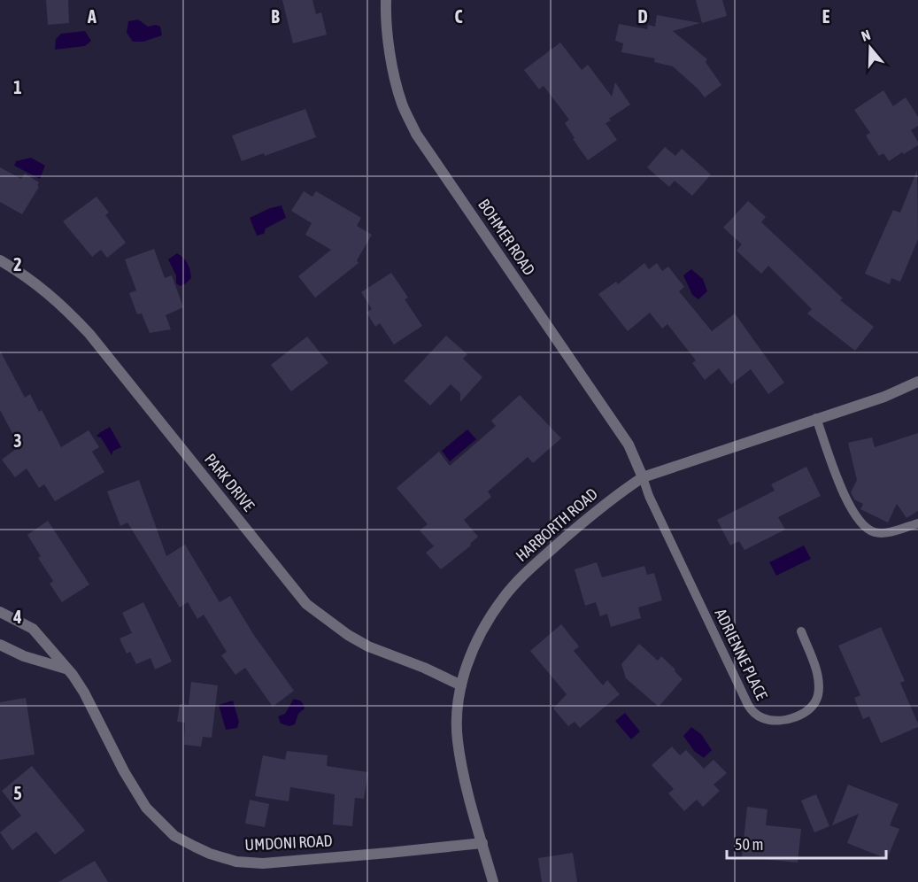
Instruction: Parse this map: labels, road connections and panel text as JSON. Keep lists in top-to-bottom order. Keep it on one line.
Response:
{"streets":{"street":["BOHMER ROAD","PARK DRIVE","HARBORTH ROAD","UMDONI ROAD"],"lane":["ADRIENNE PLACE"]},"crossings":[["BOHMER ROAD","HARBORTH ROAD"],["BOHMER ROAD","ADRIENNE PLACE"],["PARK DRIVE","HARBORTH ROAD"],["HARBORTH ROAD","ADRIENNE PLACE"],["HARBORTH ROAD","UMDONI ROAD"]],"scale_bar":"50 m","north":"top","grid":{"columns":["A","B","C","D","E"],"rows":["1","2","3","4","5"]}}
